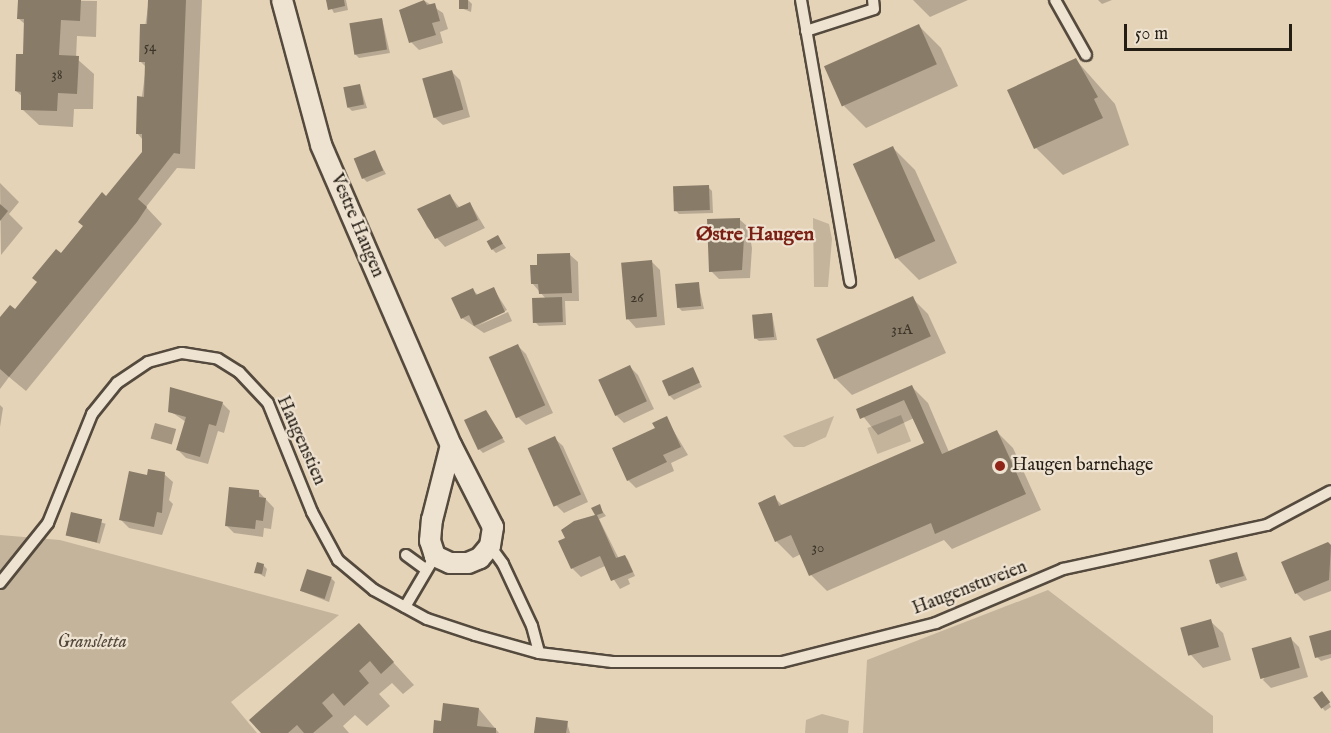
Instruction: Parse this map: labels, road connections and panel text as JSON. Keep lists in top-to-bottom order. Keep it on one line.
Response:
{"streets":{"street":["Vestre Haugen"],"lane":["Haugenstien","Haugenstuveien"]},"crossings":[["Haugenstien","Haugenstuveien"]],"districts":["Østre Haugen"],"parks":["Gransletta"],"places":["Haugen barnehage"],"house_numbers":["54","38","26","31A","30"],"scale_bar":"50 m"}
